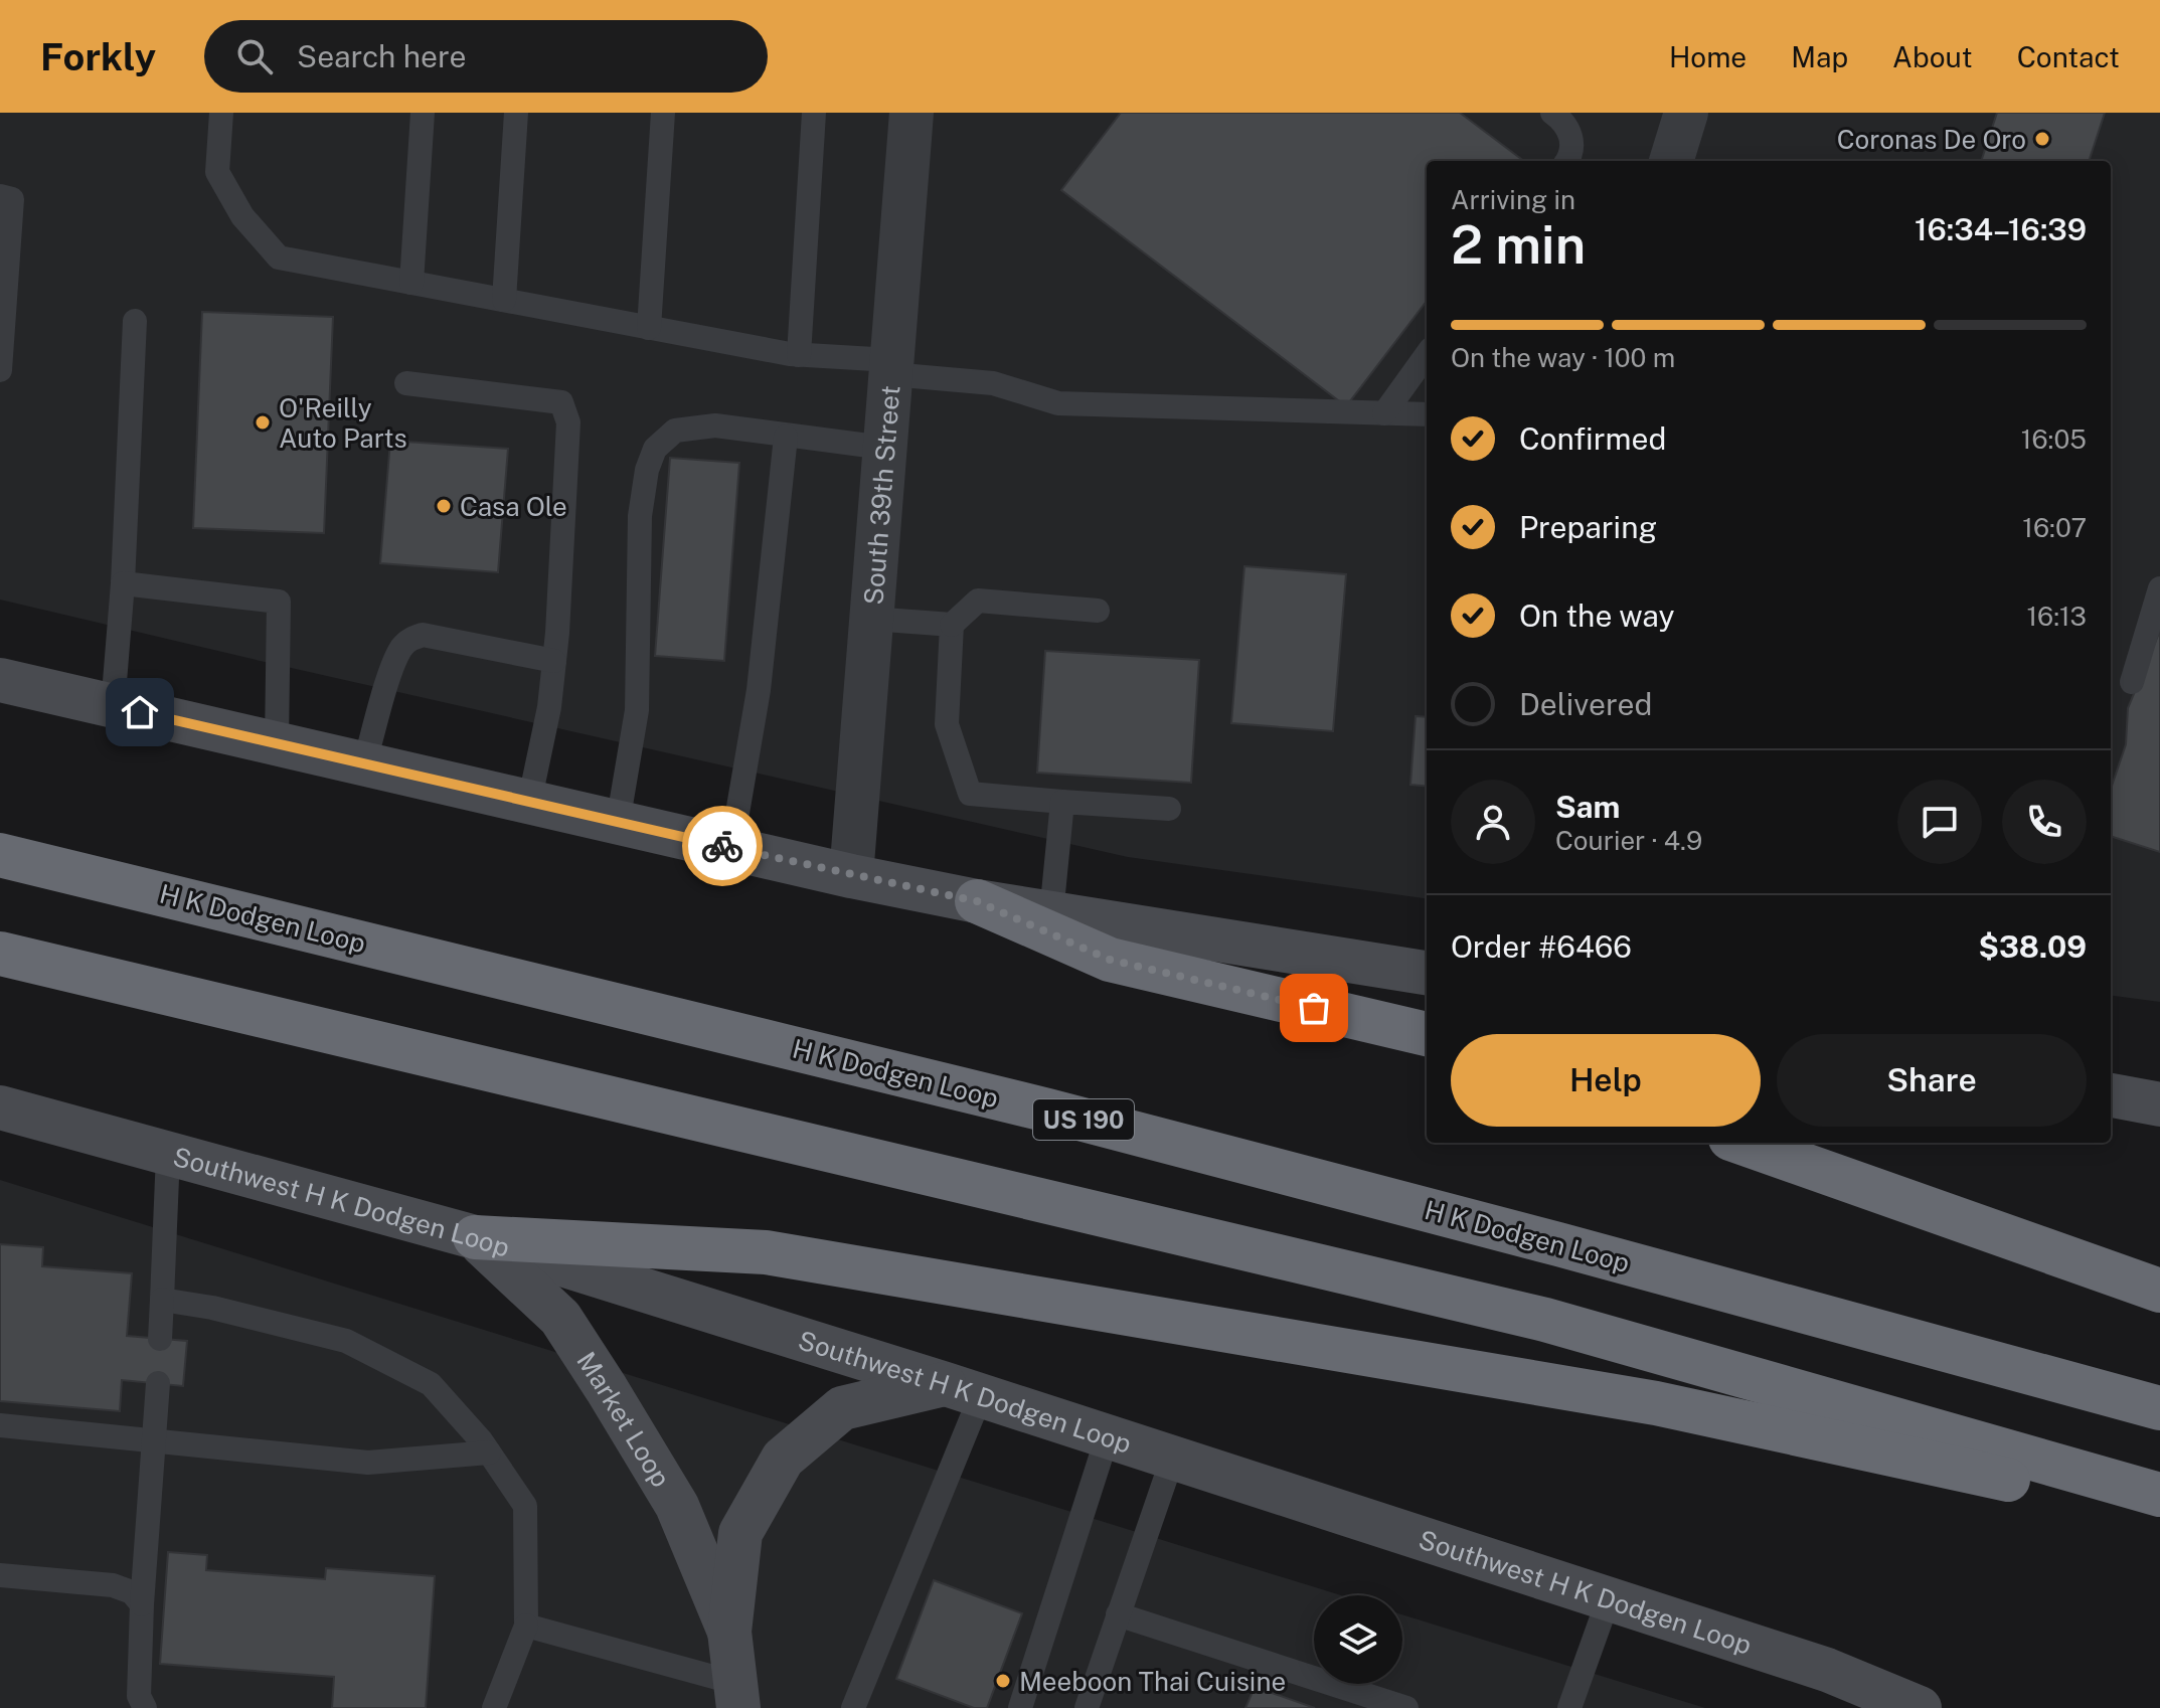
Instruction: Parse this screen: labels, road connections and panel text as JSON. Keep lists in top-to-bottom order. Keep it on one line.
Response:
{"streets":{"highway":["H K Dodgen Loop","US 190"],"main road":["Southwest H K Dodgen Loop","Market Loop"],"street":["South 39th Street"]},"crossings":[["Southwest H K Dodgen Loop","Market Loop"]],"places":["Coronas De Oro","O'Reilly Auto Parts","Casa Ole","Meeboon Thai Cuisine"],"page":{"header":"Forkly","search":"Search here","nav":["Home","Map","About","Contact"],"heading":["2 min","Arriving in","16:34–16:39"],"panel":["Sam","Courier · 4.9","Order #6466","$38.09"],"bar":"On the way · 100 m","list":[["Confirmed","16:05"],["Preparing","16:07"],["On the way","16:13"],"Delivered"],"buttons":["Help","Share"]}}
